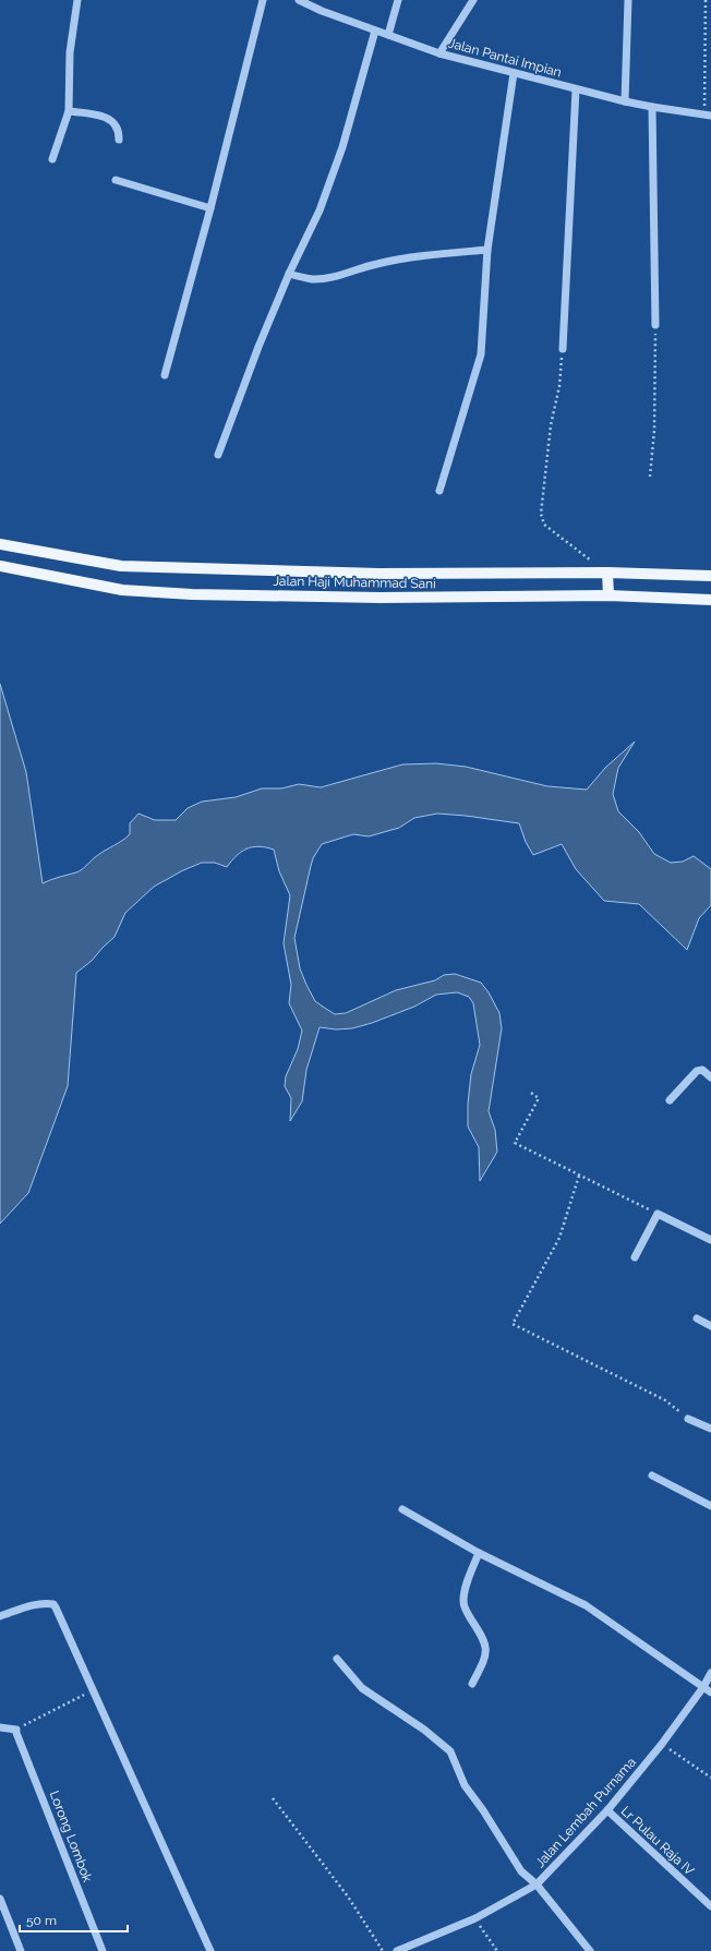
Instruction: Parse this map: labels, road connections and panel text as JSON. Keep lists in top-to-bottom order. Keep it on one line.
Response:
{"streets":{"main road":["Jalan Haji Muhammad Sani"],"street":["Jalan Pantai Impian","Jalan Lembah Purnama","Lorong Lombok","Lr Pulau Raja IV"]},"crossings":[["Jalan Lembah Purnama","Lr Pulau Raja IV"]],"scale_bar":"50 m"}
